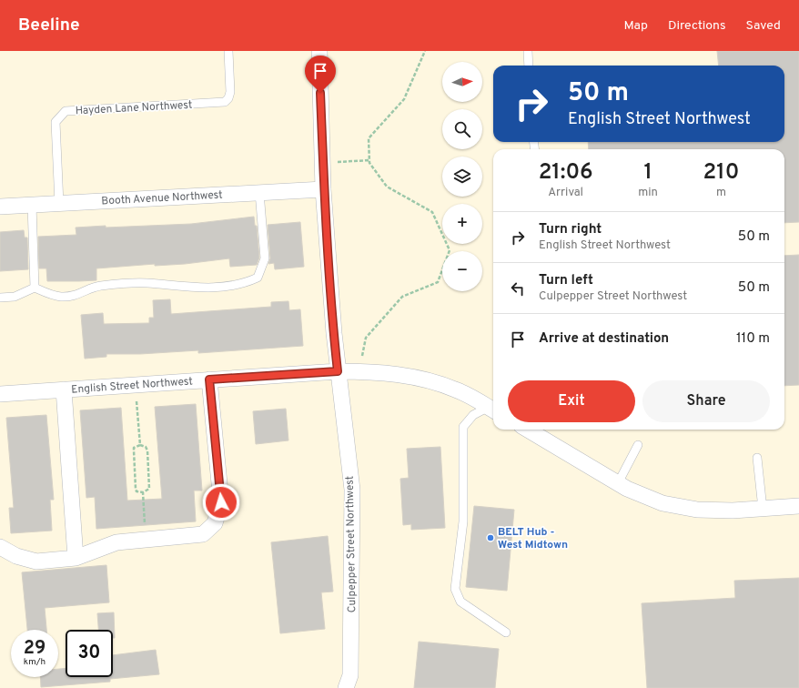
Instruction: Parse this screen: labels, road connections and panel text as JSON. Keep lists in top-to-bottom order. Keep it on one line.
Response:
{"streets":{"street":["Booth Avenue Northwest","English Street Northwest","Culpepper Street Northwest"],"lane":["Hayden Lane Northwest"]},"crossings":[["Hayden Lane Northwest","Booth Avenue Northwest"],["Booth Avenue Northwest","Culpepper Street Northwest"],["English Street Northwest","Culpepper Street Northwest"]],"places":["BELT Hub - West Midtown"],"north":"right","page":{"header":"Beeline","nav":["Map","Directions","Saved"],"map_buttons":["+","−"],"turn":["50 m","English Street Northwest"],"eta":["21:06","Arrival","1","min","210","m"],"list":[{"name":"Turn right","note":"English Street Northwest","value":"50 m"},{"name":"Turn left","note":"Culpepper Street Northwest","value":"50 m"},{"name":"Arrive at destination","value":"110 m"}],"buttons":["Exit","Share"],"speed":"29 km/h","limit":"30"}}
